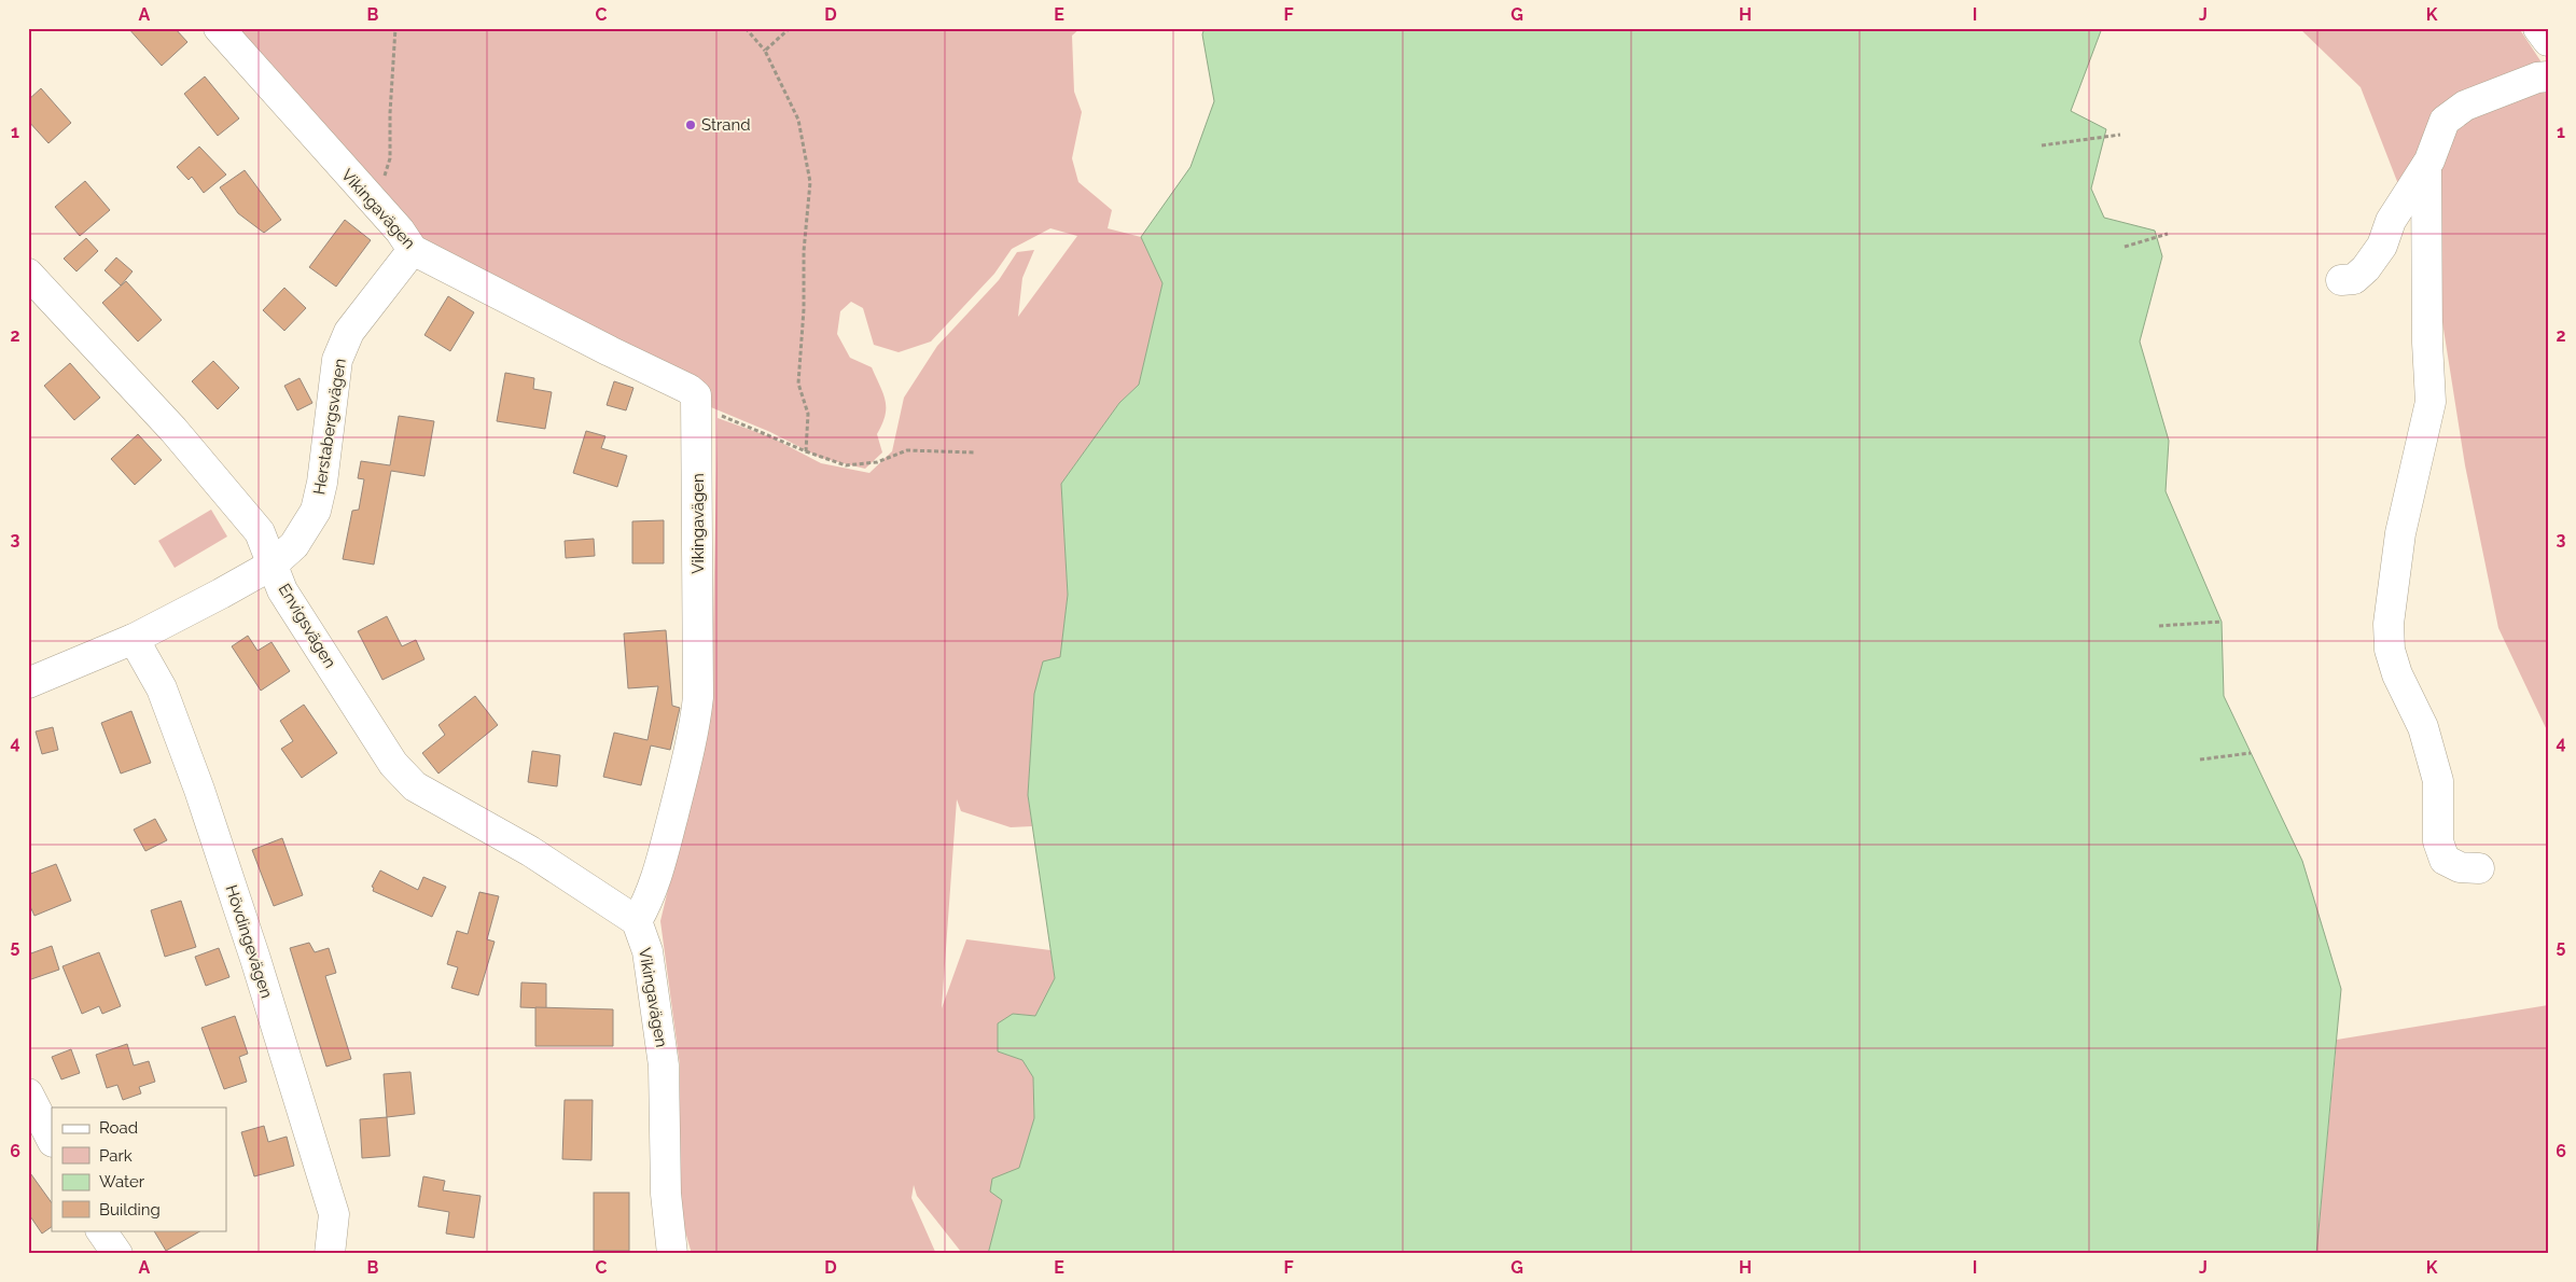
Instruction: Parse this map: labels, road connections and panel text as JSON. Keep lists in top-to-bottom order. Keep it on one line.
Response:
{"streets":{"street":["Vikingavägen","Herstabergsvägen","Envigsvägen","Hövdingevägen"]},"crossings":[["Vikingavägen","Herstabergsvägen"],["Vikingavägen","Envigsvägen"],["Herstabergsvägen","Envigsvägen"],["Herstabergsvägen","Hövdingevägen"]],"places":["Strand"],"legend":["Road","Park","Water","Building"],"grid":{"columns":["A","B","C","D","E","F","G","H","I","J","K"],"rows":["1","2","3","4","5","6"]}}
